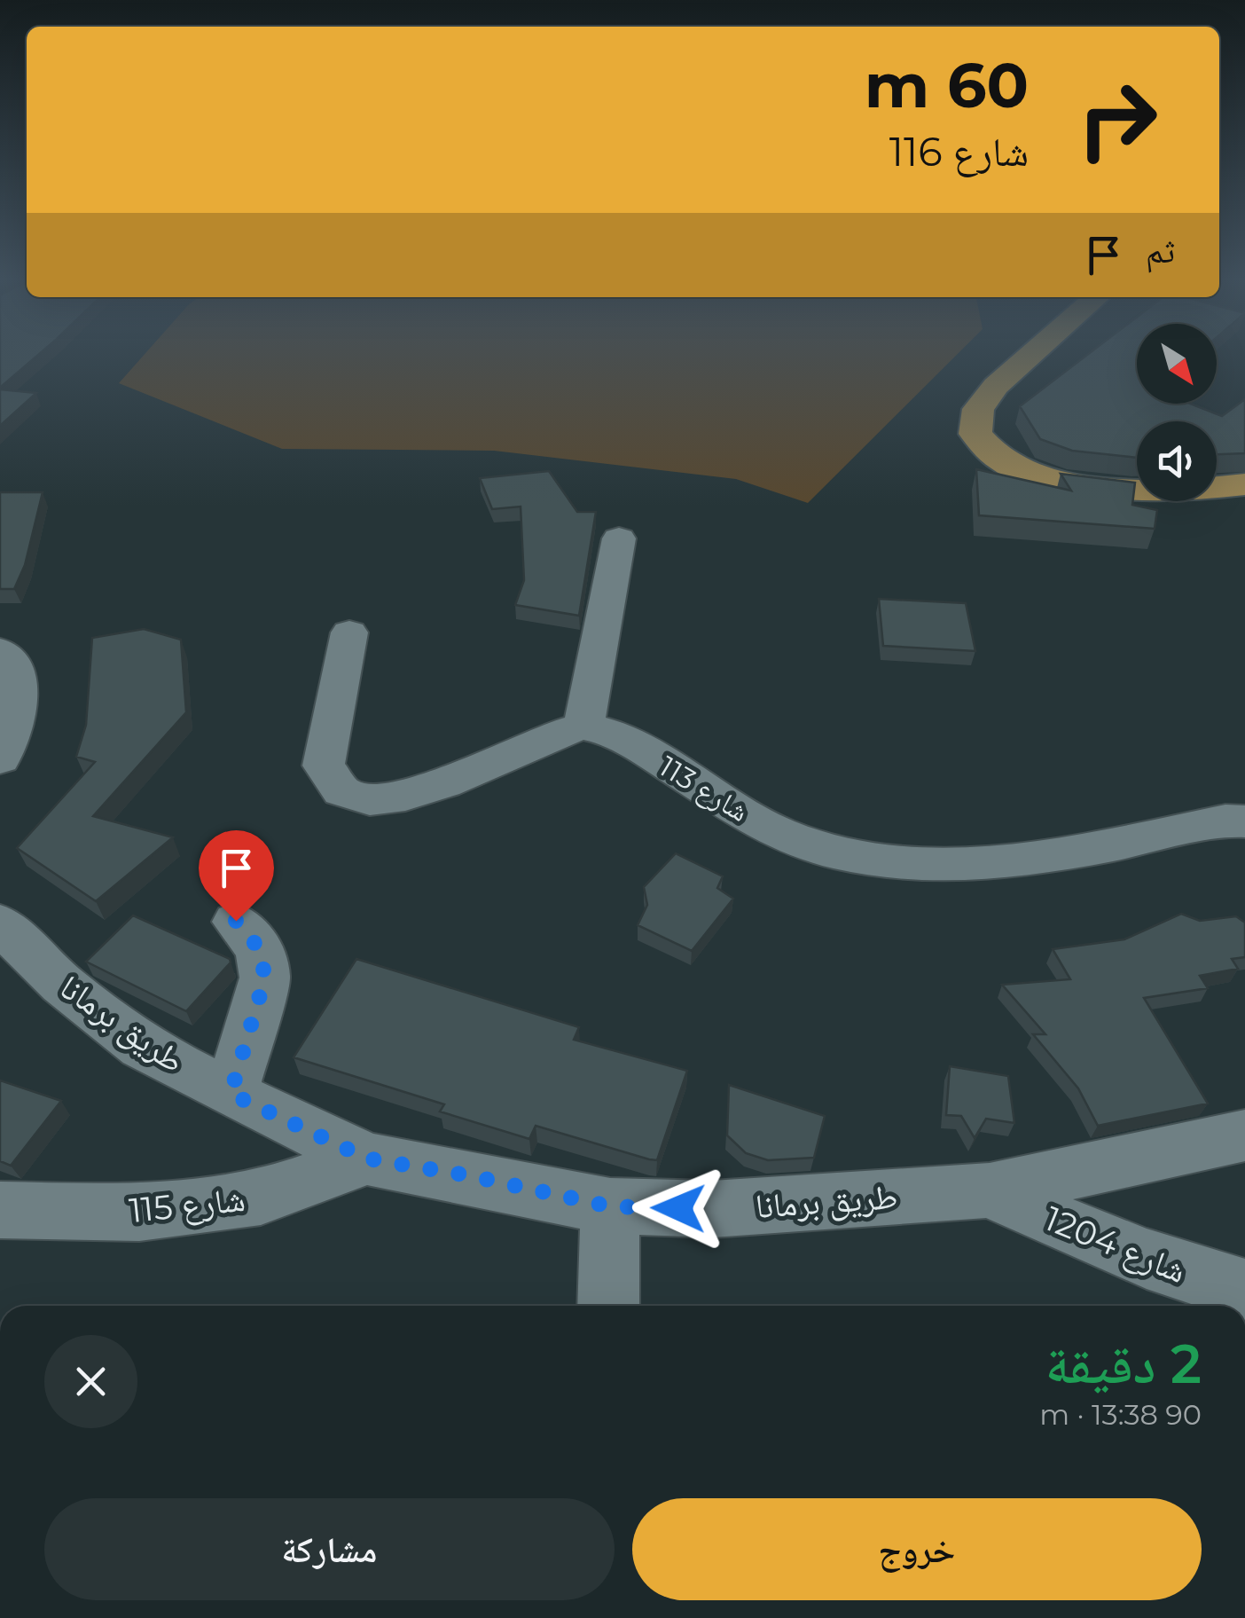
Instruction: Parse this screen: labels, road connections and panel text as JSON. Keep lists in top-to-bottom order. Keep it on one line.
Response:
{"streets":{"street":["شارع 113","طريق برمانا","شارع 115","شارع 1204"]},"crossings":[["طريق برمانا","شارع 115"],["طريق برمانا","شارع 1204"]],"north":"bottom right","page":{"turn":["60 m","شارع 116"],"then":"ثم","heading":["2 دقيقة","90 m · 13:38"],"buttons":["خروج","مشاركة"]}}
